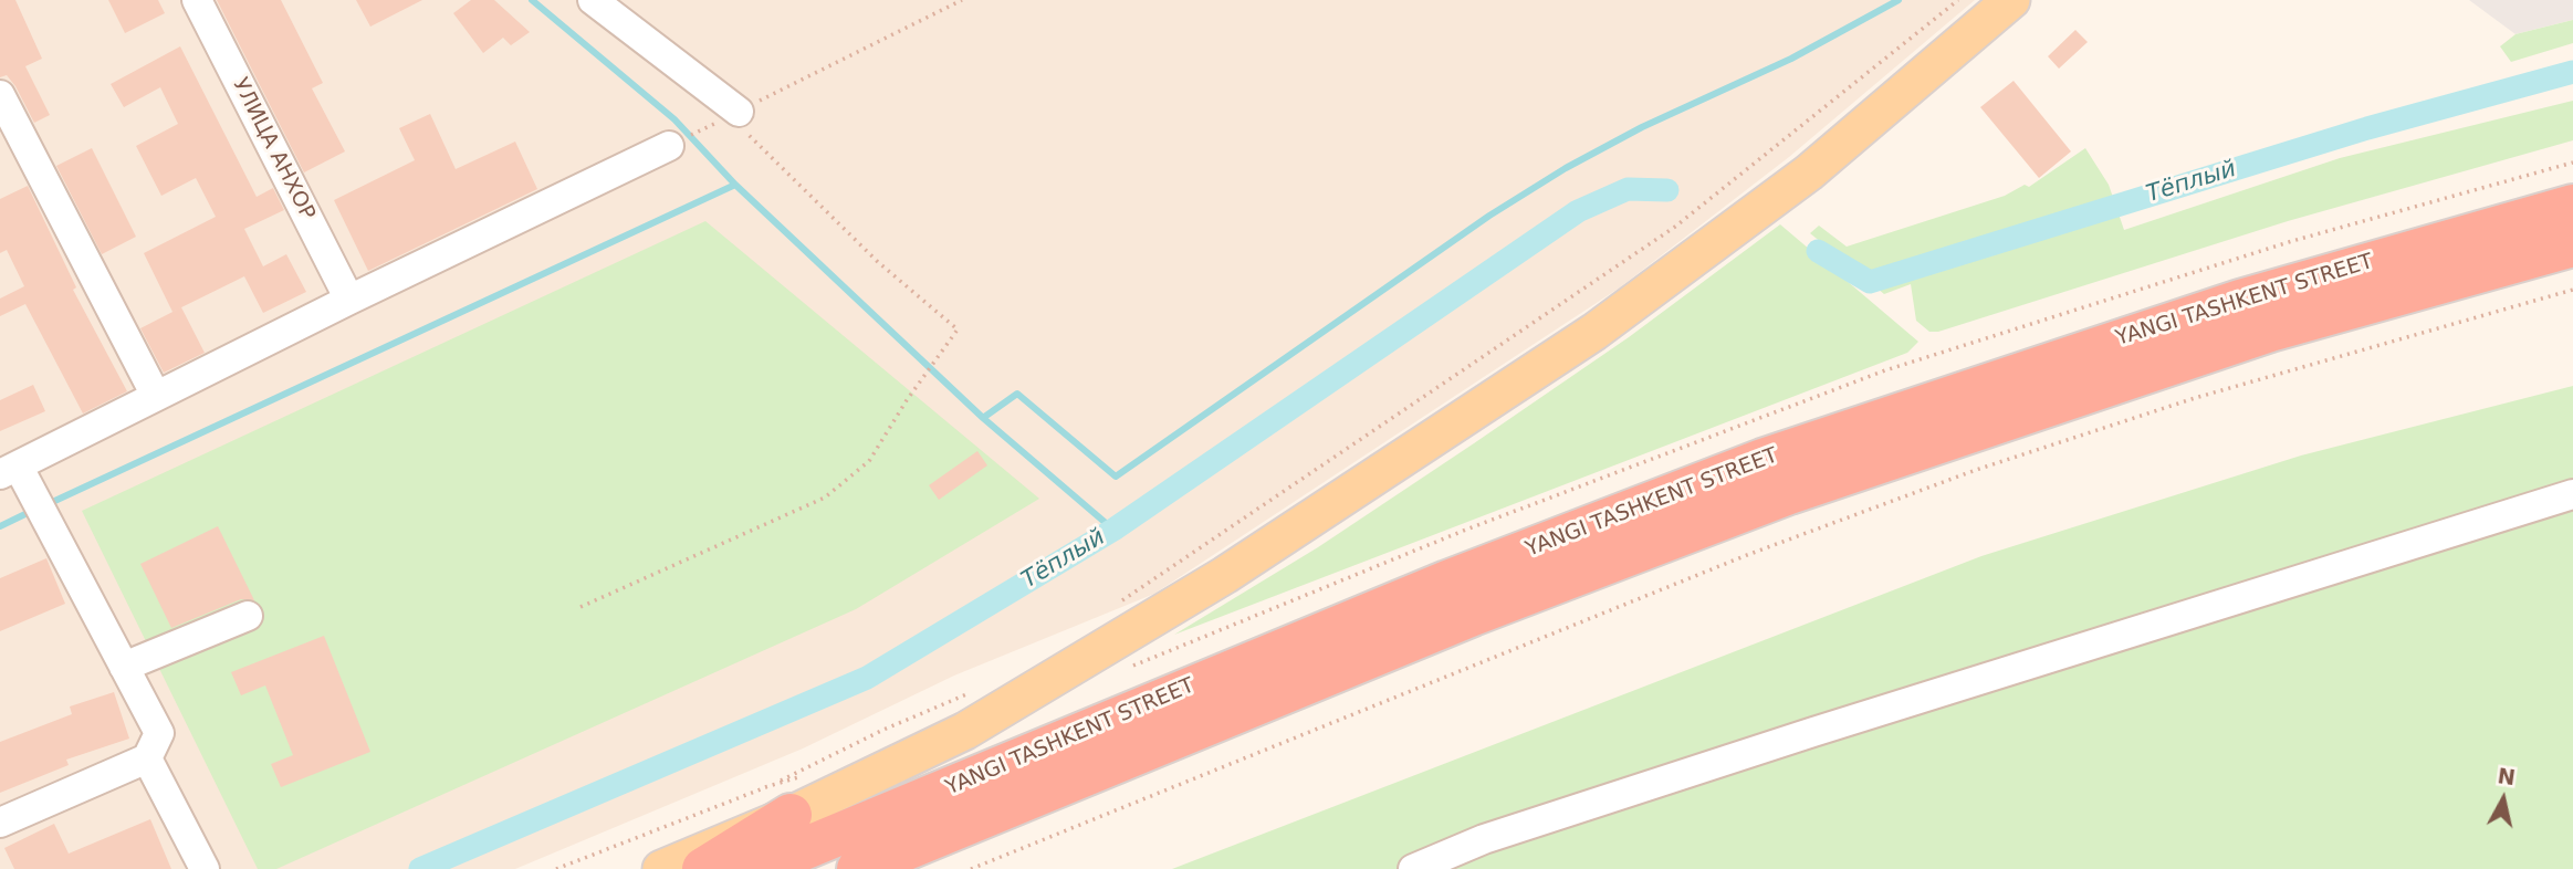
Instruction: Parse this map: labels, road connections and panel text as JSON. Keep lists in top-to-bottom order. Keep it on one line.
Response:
{"streets":{"highway":["YANGI TASHKENT STREET"],"street":["УЛИЦА АНХОР"]},"water":["Тёплый"],"north":"top"}
